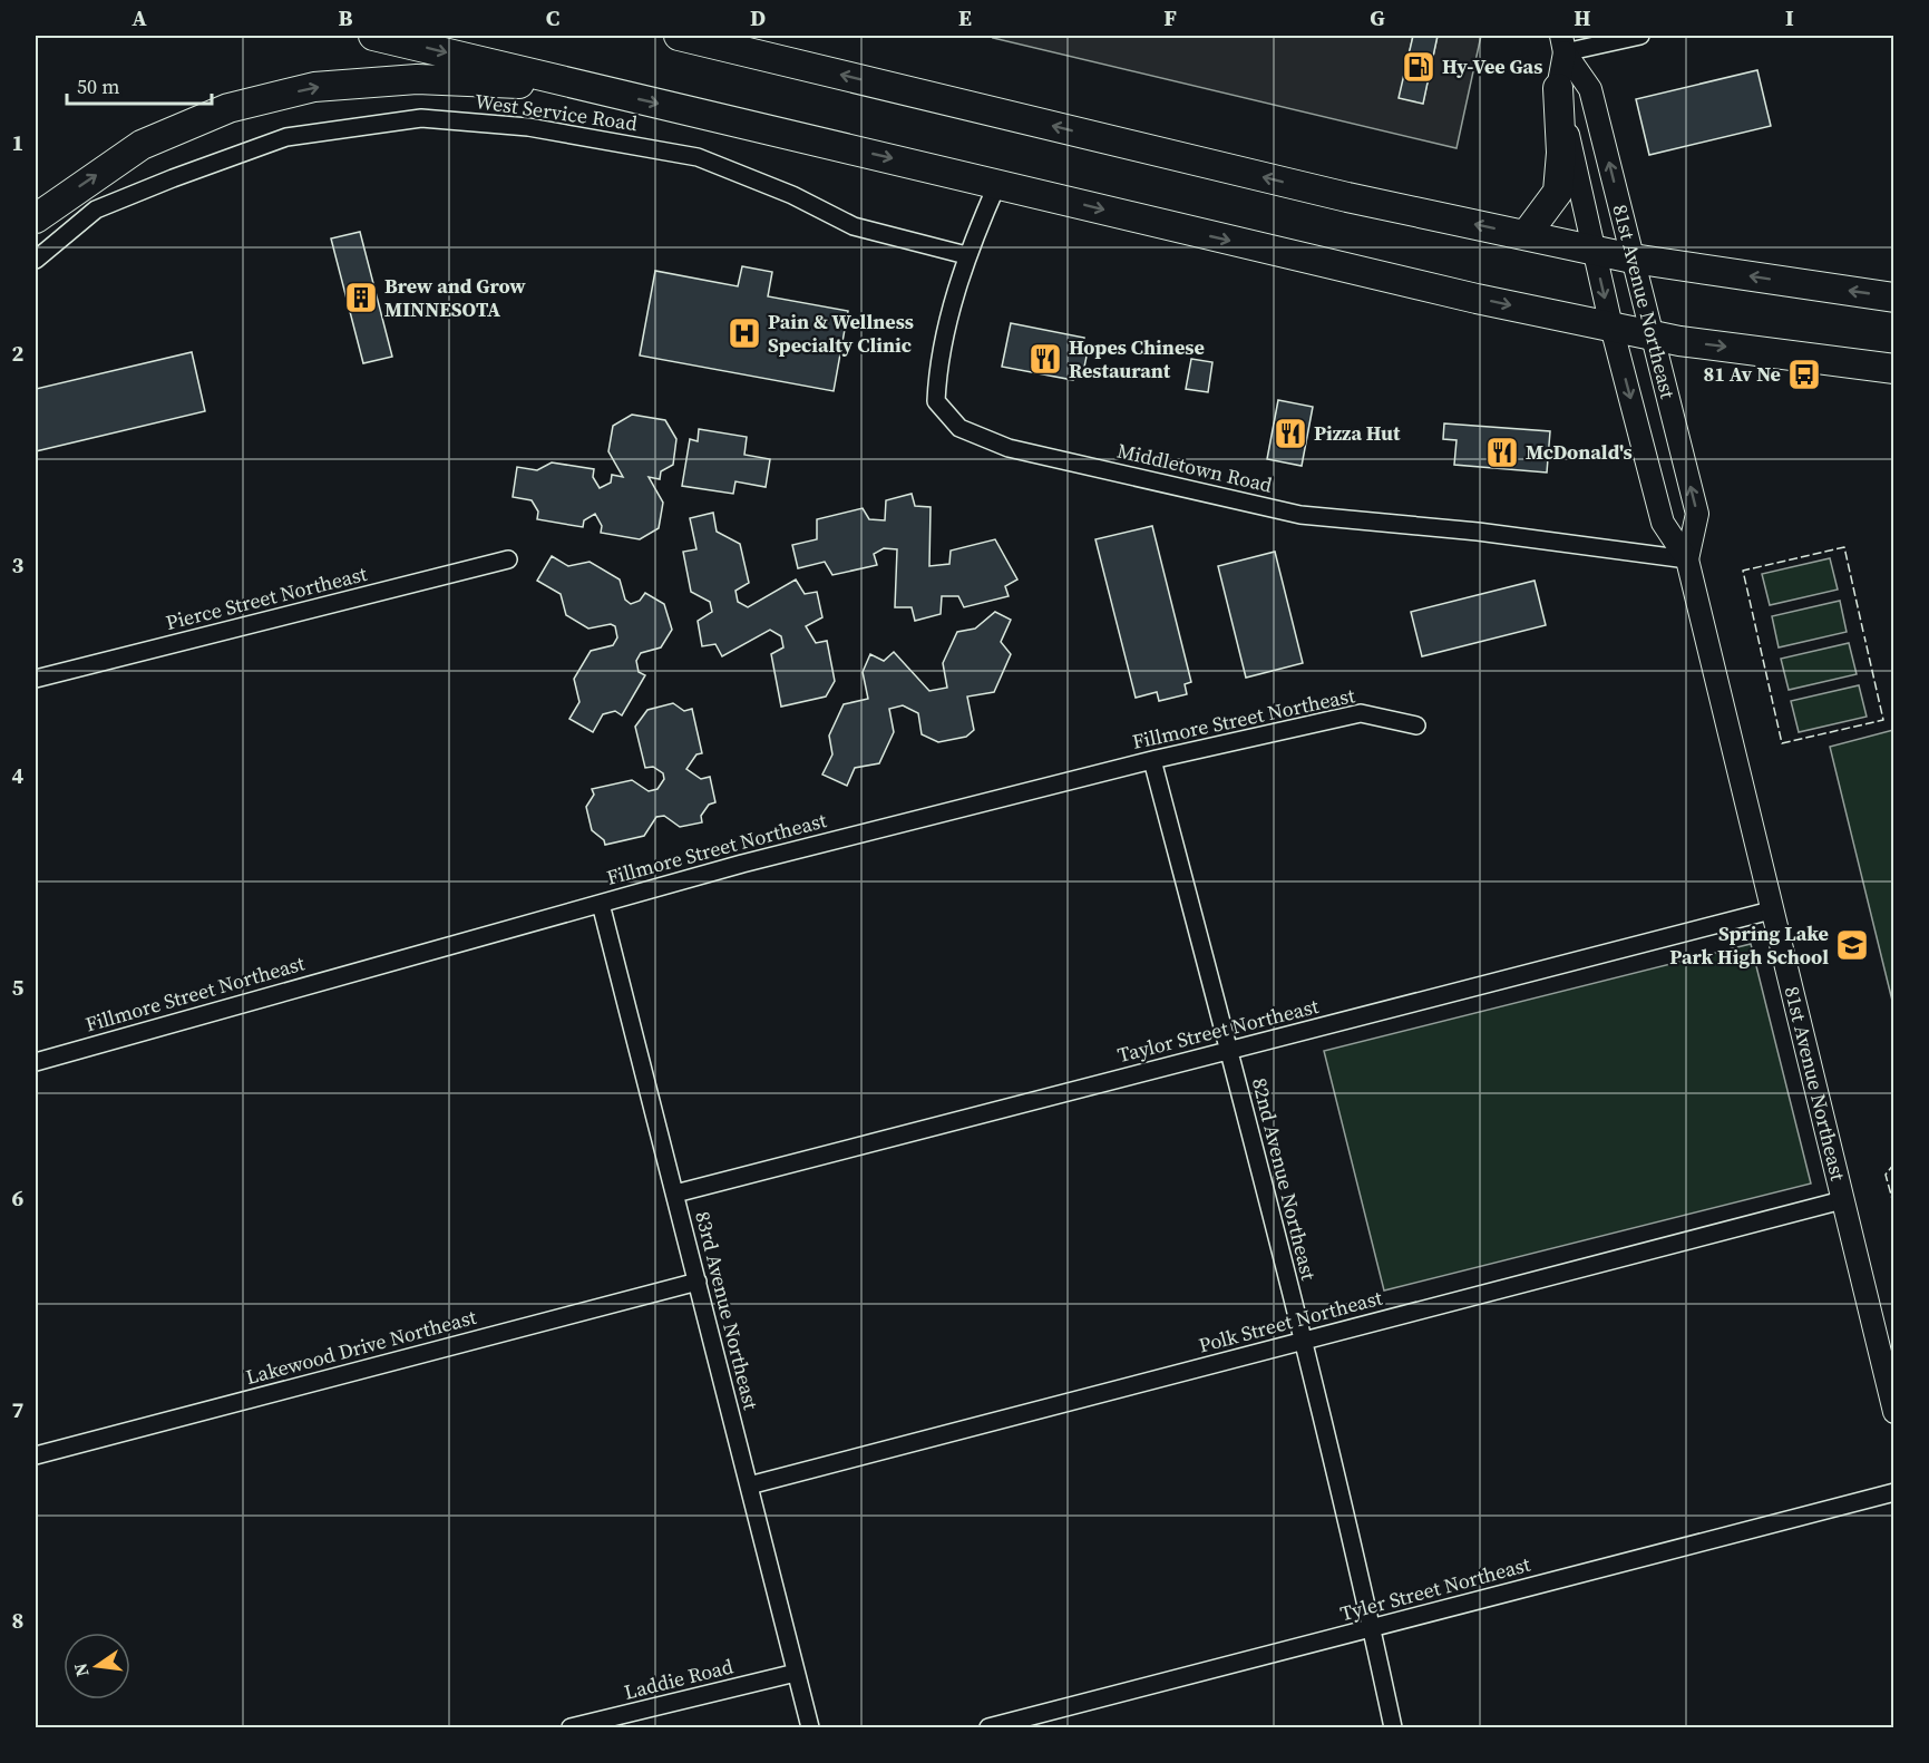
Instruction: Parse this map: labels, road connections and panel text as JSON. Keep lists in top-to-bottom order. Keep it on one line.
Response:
{"streets":{"street":["West Service Road","81st Avenue Northeast","Middletown Road","Pierce Street Northeast","Fillmore Street Northeast","Taylor Street Northeast","82nd Avenue Northeast","83rd Avenue Northeast","Polk Street Northeast","Lakewood Drive Northeast","Tyler Street Northeast","Laddie Road"]},"crossings":[["West Service Road","Middletown Road"],["81st Avenue Northeast","Middletown Road"],["81st Avenue Northeast","Taylor Street Northeast"],["81st Avenue Northeast","Polk Street Northeast"],["Fillmore Street Northeast","82nd Avenue Northeast"],["Fillmore Street Northeast","83rd Avenue Northeast"],["Taylor Street Northeast","82nd Avenue Northeast"],["Taylor Street Northeast","83rd Avenue Northeast"],["82nd Avenue Northeast","Polk Street Northeast"],["82nd Avenue Northeast","Tyler Street Northeast"],["83rd Avenue Northeast","Polk Street Northeast"],["83rd Avenue Northeast","Lakewood Drive Northeast"],["83rd Avenue Northeast","Laddie Road"]],"places":{"fuel station":["Hy-Vee Gas"],"building":["Brew and Grow MINNESOTA"],"hospital":["Pain & Wellness Specialty Clinic"],"restaurant":["Hopes Chinese Restaurant","Pizza Hut","McDonald's"],"bus stop":["81 Av Ne"],"school or university":["Spring Lake Park High School"]},"scale_bar":"50 m","north":"left","grid":{"columns":["A","B","C","D","E","F","G","H","I"],"rows":["1","2","3","4","5","6","7","8"]}}
